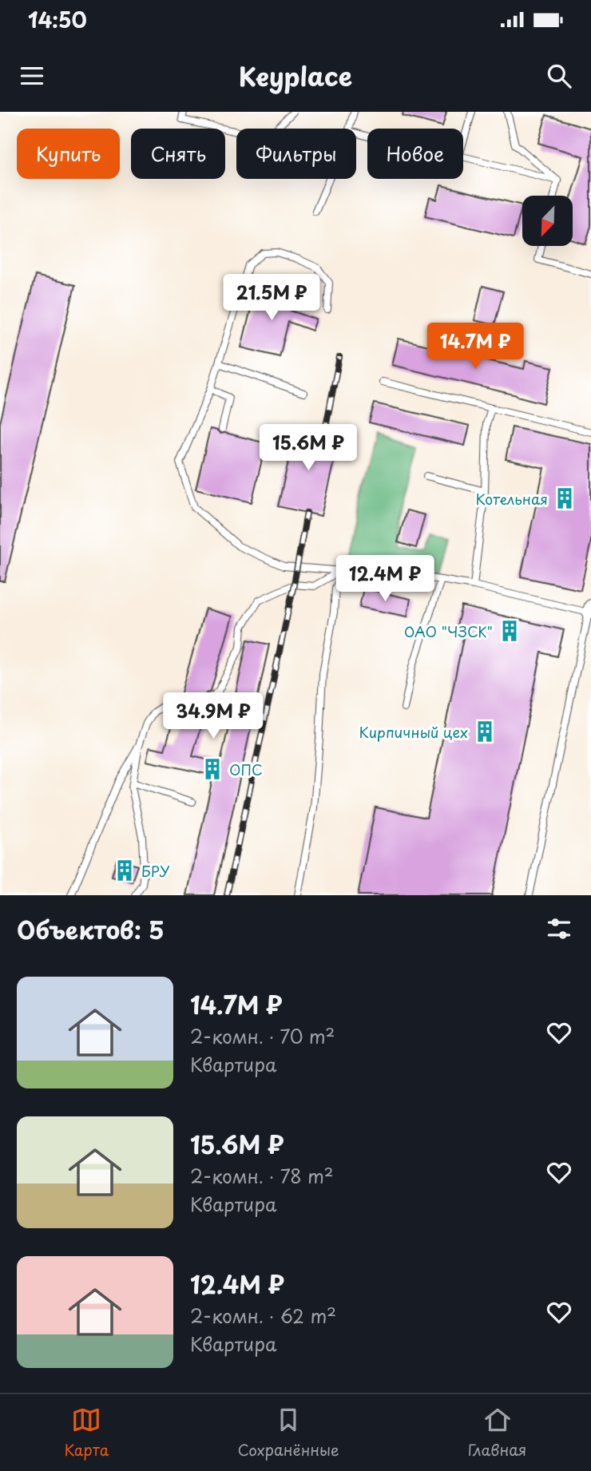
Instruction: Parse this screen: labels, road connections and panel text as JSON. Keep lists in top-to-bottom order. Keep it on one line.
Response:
{"places":{"building":["Котельная","ОАО \"ЧЗСК\"","Кирпичный цех","ОПС","БРУ"]},"north":"bottom left","page":{"status":"14:50","header":"Keyplace","chip":["Купить","Снять","Фильтры","Новое"],"price":["21.5M ₽","14.7M ₽","15.6M ₽","12.4M ₽","34.9M ₽"],"heading":"Объектов: 5","list":[{"name":"14.7M ₽","note":"2-комн. · 70 m² · Квартира"},{"name":"15.6M ₽","note":"2-комн. · 78 m² · Квартира"},{"name":"12.4M ₽","note":"2-комн. · 62 m² · Квартира"}],"tabs":["Карта","Сохранённые","Главная"]}}
